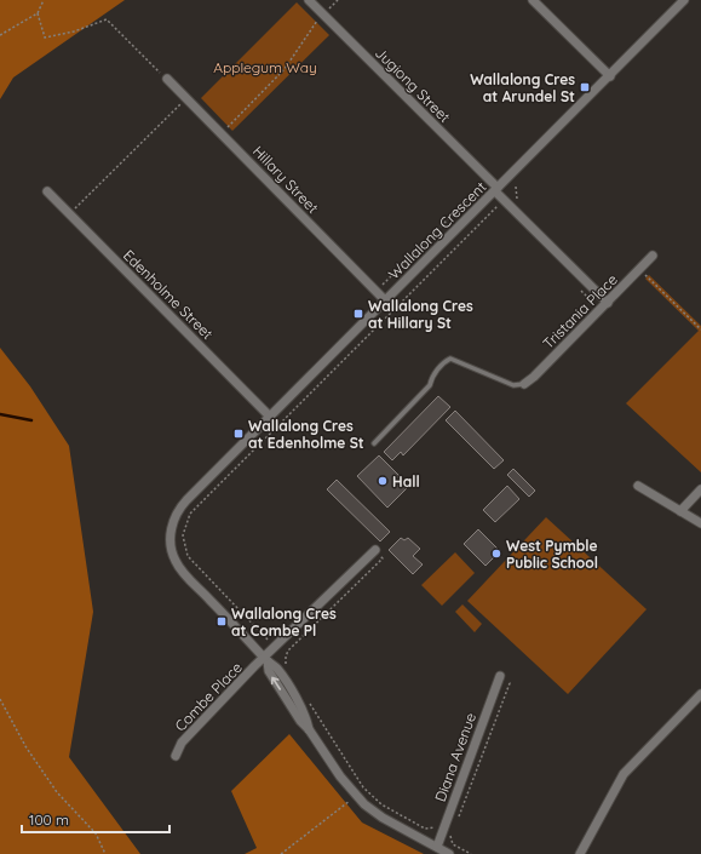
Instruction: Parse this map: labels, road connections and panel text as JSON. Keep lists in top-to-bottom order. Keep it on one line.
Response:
{"streets":{"street":["Jugiong Street","Hillary Street","Wallalong Crescent","Edenholme Street","Tristania Place","Combe Place","Diana Avenue"]},"crossings":[["Jugiong Street","Wallalong Crescent"],["Jugiong Street","Tristania Place"],["Hillary Street","Wallalong Crescent"],["Wallalong Crescent","Edenholme Street"],["Wallalong Crescent","Combe Place"],["Wallalong Crescent","Diana Avenue"]],"parks":["Applegum Way"],"places":{"transit":["Wallalong Cres at Arundel St","Wallalong Cres at Hillary St","Wallalong Cres at Edenholme St","Wallalong Cres at Combe Pl"],"other":["Hall","West Pymble Public School"]},"scale_bar":"100 m"}
